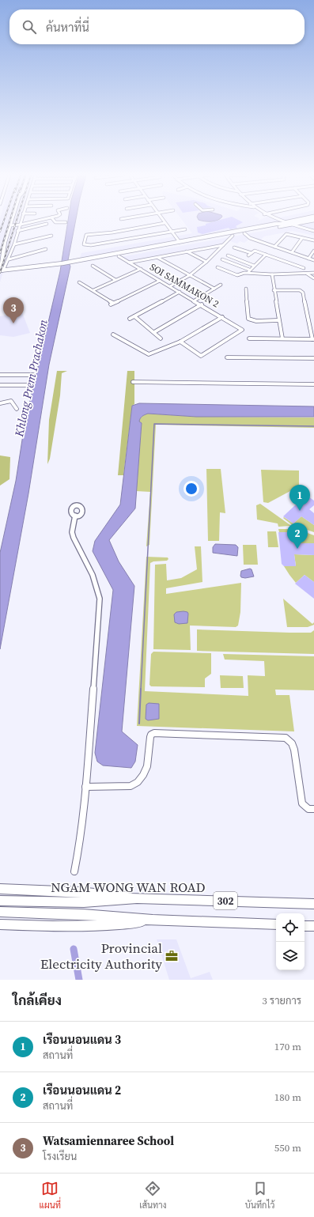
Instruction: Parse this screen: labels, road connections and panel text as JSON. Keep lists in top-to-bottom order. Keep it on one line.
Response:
{"streets":{"main road":["NGAM WONG WAN ROAD","302"],"street":["SOI SAMMAKON 2"]},"water":["Khlong Prem Prachakon"],"places":{"office":["Provincial Electricity Authority"]},"page":{"search":"ค้นหาที่นี่","pins":["3","1","2"],"heading":["ใกล้เคียง","3 รายการ"],"list":[{"mark":"1","name":"เรือนนอนแดน 3","note":"สถานที่","value":"170 m"},{"mark":"2","name":"เรือนนอนแดน 2","note":"สถานที่","value":"180 m"},{"mark":"3","name":"Watsamiennaree School","note":"โรงเรียน","value":"550 m"}],"nav":["แผนที่","เส้นทาง","บันทึกไว้"]}}
